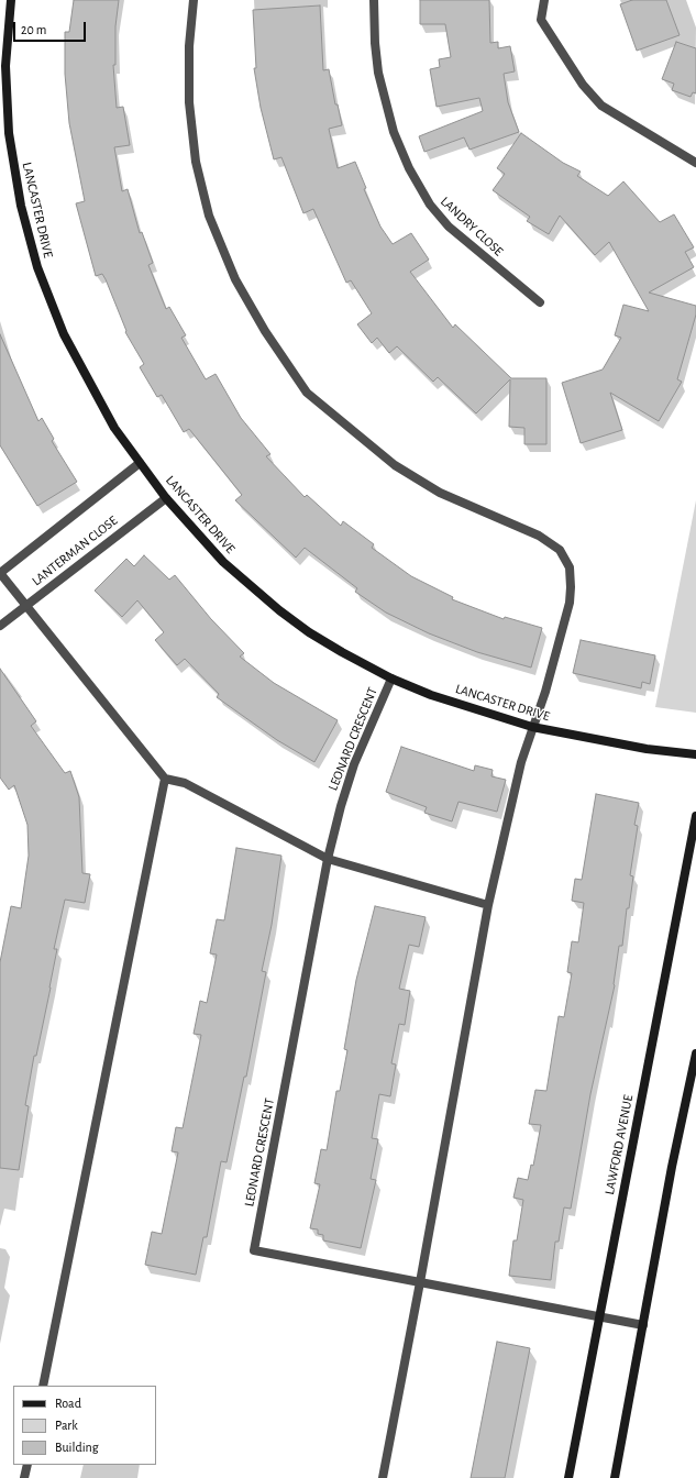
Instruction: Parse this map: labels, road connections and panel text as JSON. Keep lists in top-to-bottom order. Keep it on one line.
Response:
{"streets":{"street":["LANCASTER DRIVE","LANDRY CLOSE","LANTERMAN CLOSE","LEONARD CRESCENT","LAWFORD AVENUE"]},"crossings":[["LANCASTER DRIVE","LANTERMAN CLOSE"],["LANCASTER DRIVE","LEONARD CRESCENT"],["LEONARD CRESCENT","LAWFORD AVENUE"]],"legend":["Road","Park","Building"],"scale_bar":"20 m"}
